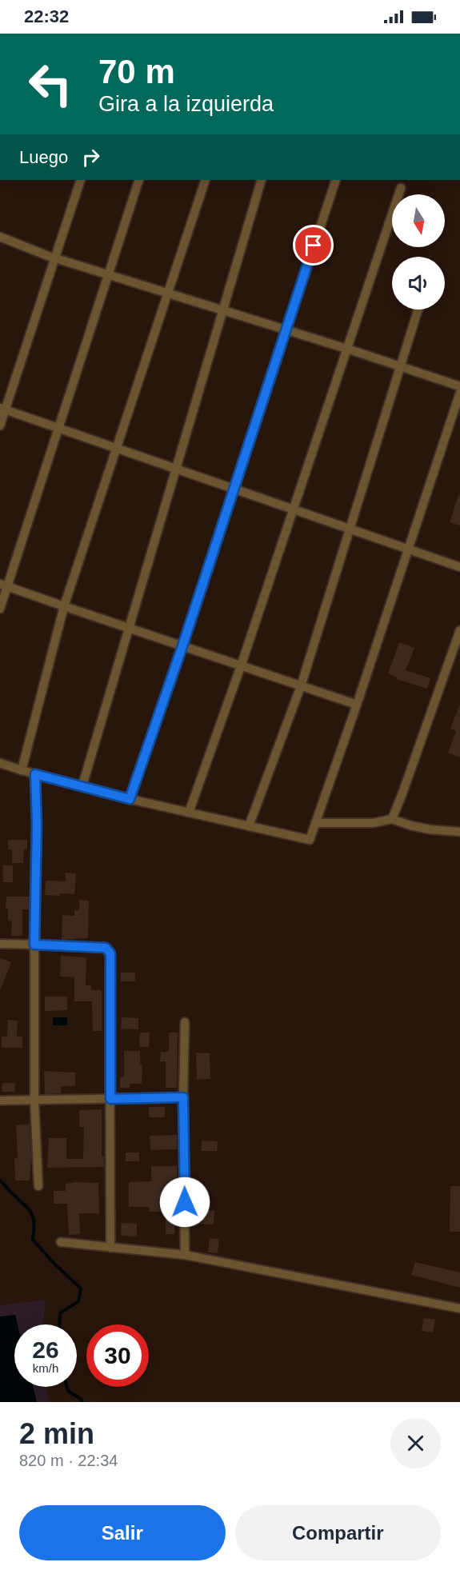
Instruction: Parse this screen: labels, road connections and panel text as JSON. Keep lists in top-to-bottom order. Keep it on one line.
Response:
{"north":"bottom","page":{"status":"22:32","turn":["70 m","Gira a la izquierda"],"then":"Luego","speed":"26 km/h","limit":"30","heading":["2 min","820 m · 22:34"],"buttons":["Salir","Compartir"]}}
